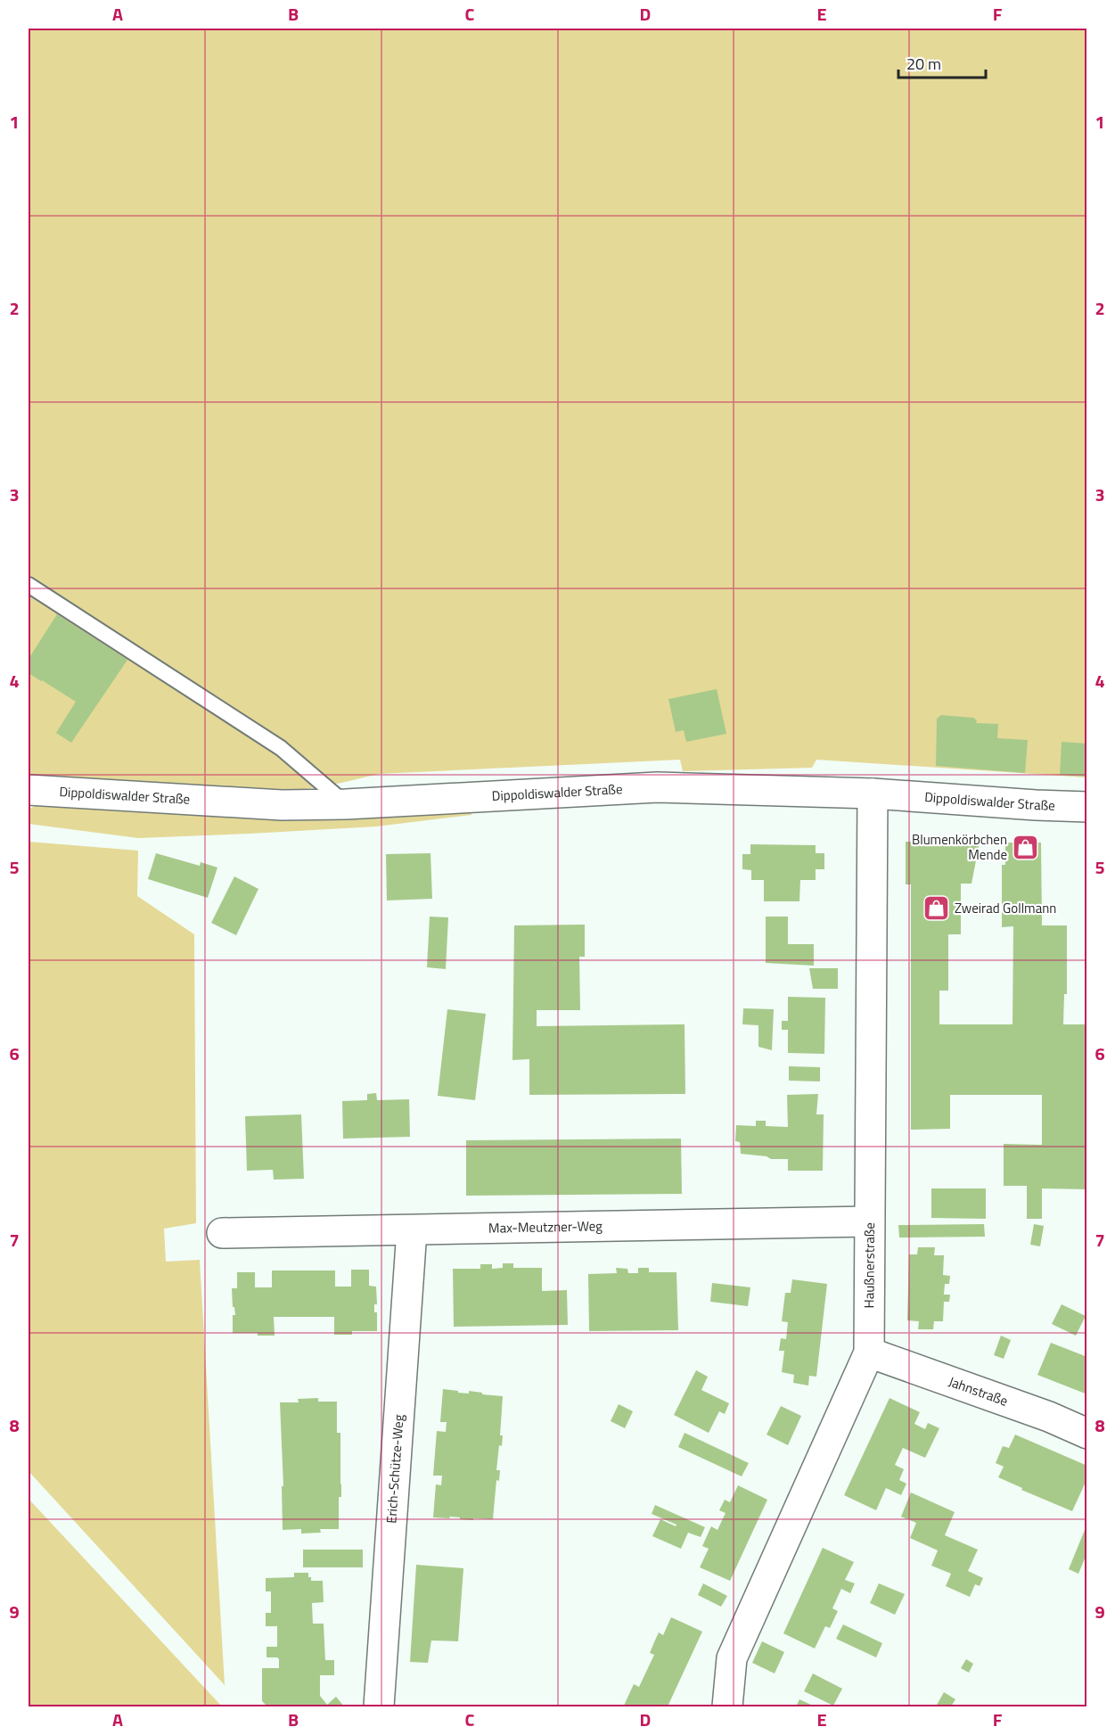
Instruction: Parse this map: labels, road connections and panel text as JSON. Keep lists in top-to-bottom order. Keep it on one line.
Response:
{"streets":{"street":["Dippoldiswalder Straße","Max-Meutzner-Weg","Haußnerstraße","Jahnstraße","Erich-Schütze-Weg"]},"crossings":[["Dippoldiswalder Straße","Haußnerstraße"],["Max-Meutzner-Weg","Haußnerstraße"],["Max-Meutzner-Weg","Erich-Schütze-Weg"],["Haußnerstraße","Jahnstraße"]],"places":{"shop":["Blumenkörbchen Mende","Zweirad Gollmann"]},"scale_bar":"20 m","grid":{"columns":["A","B","C","D","E","F"],"rows":["1","2","3","4","5","6","7","8","9"]}}
